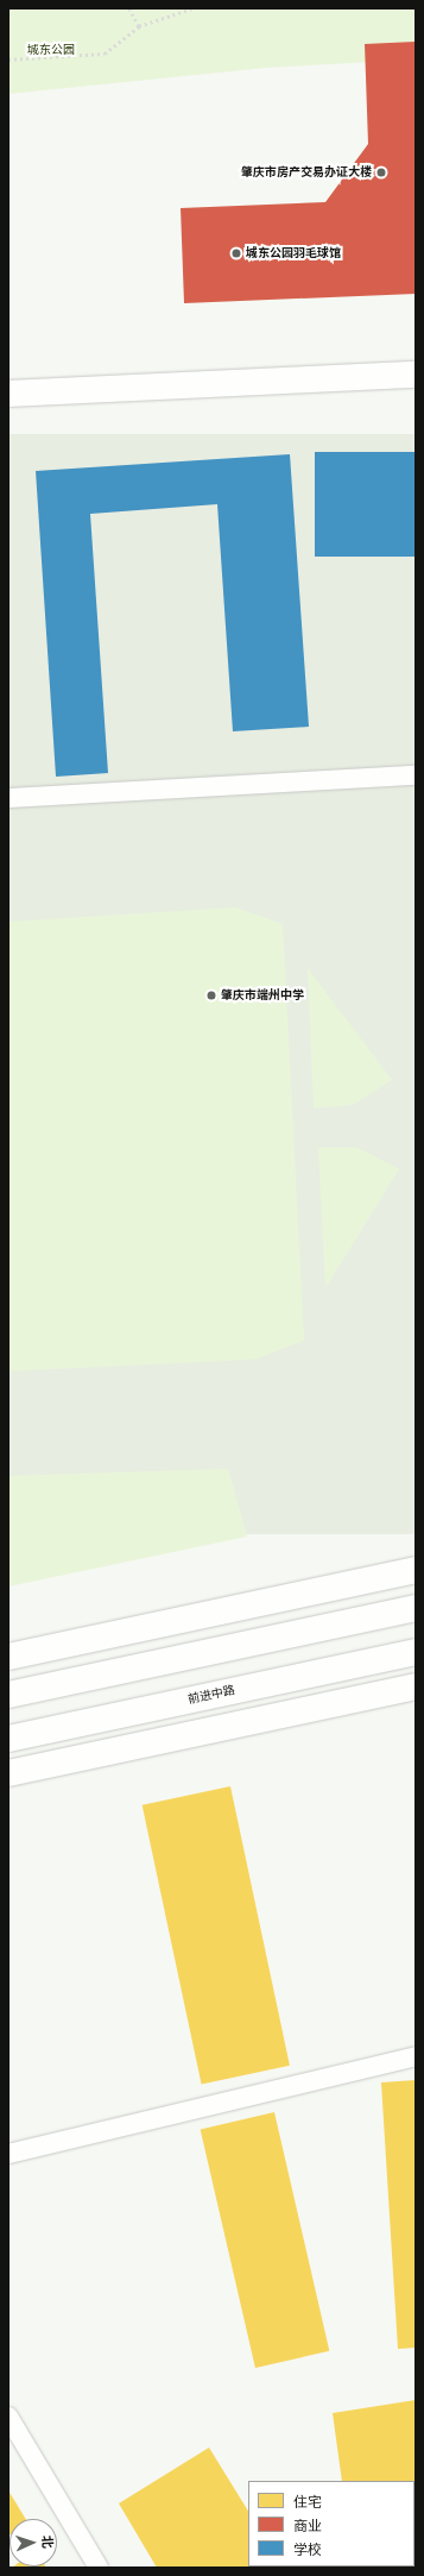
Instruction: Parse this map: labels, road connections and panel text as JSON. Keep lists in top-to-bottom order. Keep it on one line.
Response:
{"streets":{"street":["前进中路"]},"parks":["城东公园"],"places":["肇庆市房产交易办证大楼","城东公园羽毛球馆","肇庆市端州中学"],"legend":["住宅","商业","学校"],"north":"right"}
